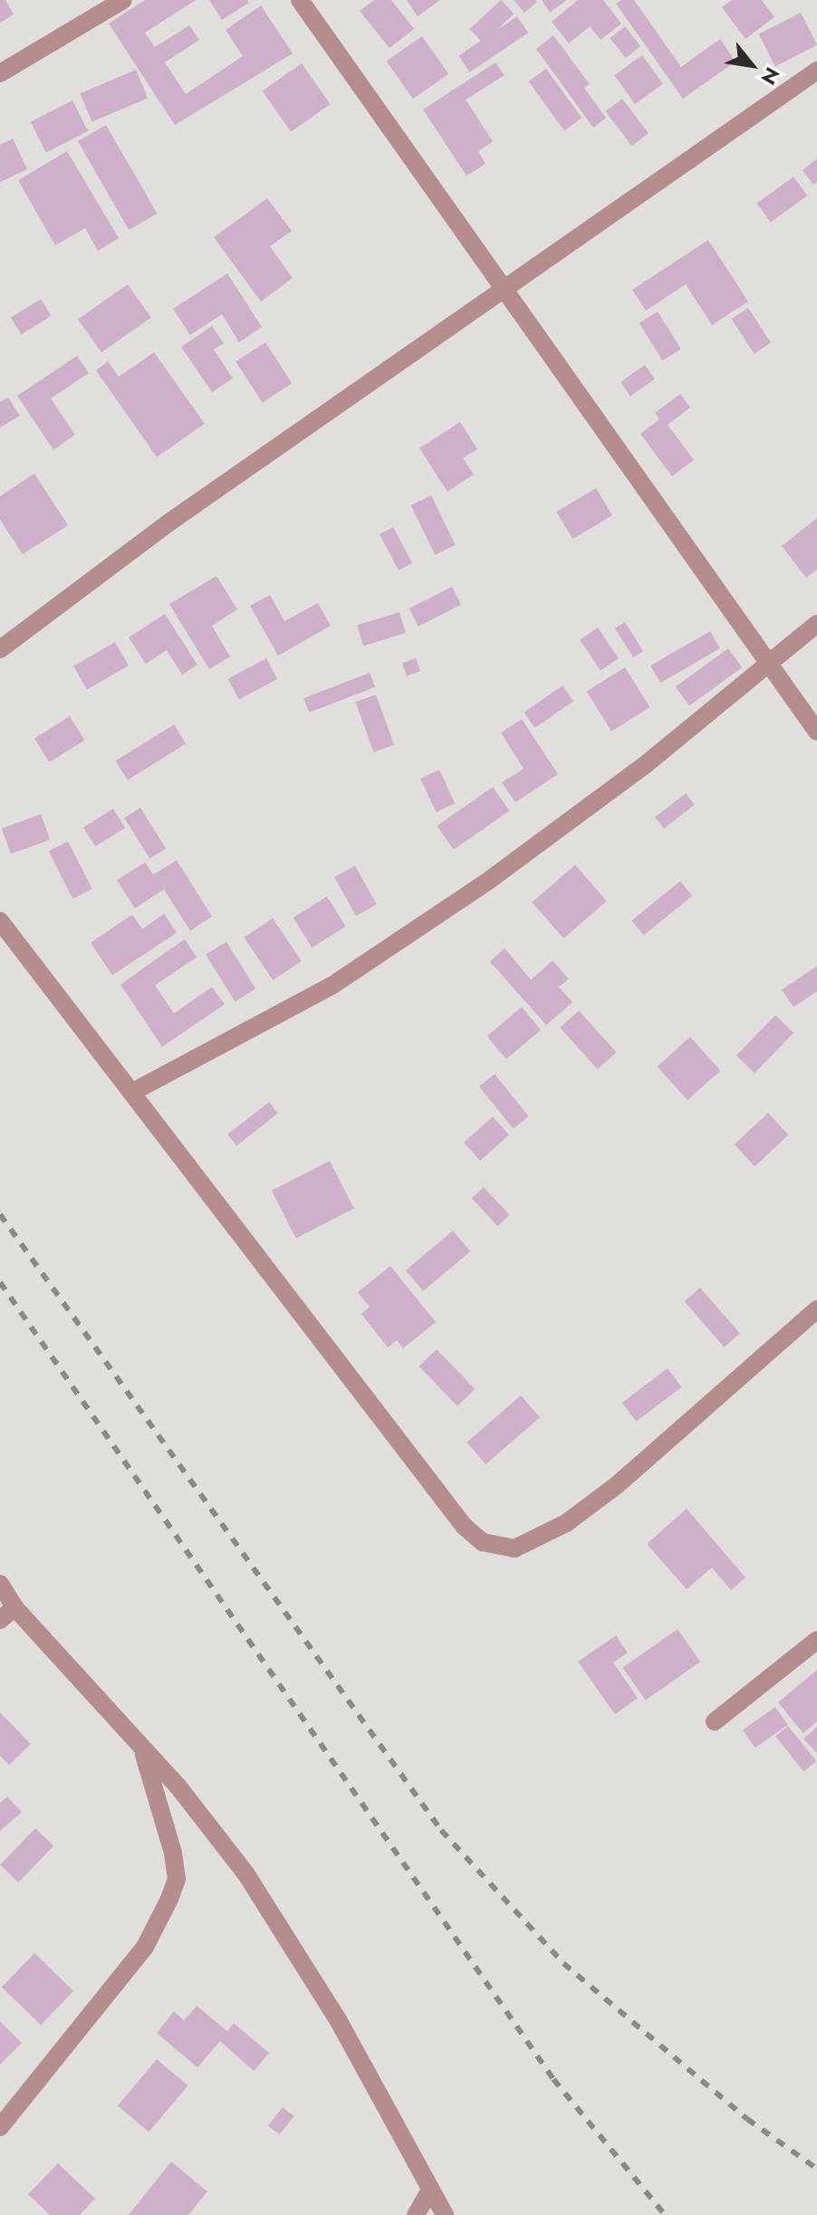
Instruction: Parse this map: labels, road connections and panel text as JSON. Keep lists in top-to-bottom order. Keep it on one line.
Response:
{"north":"bottom right"}
